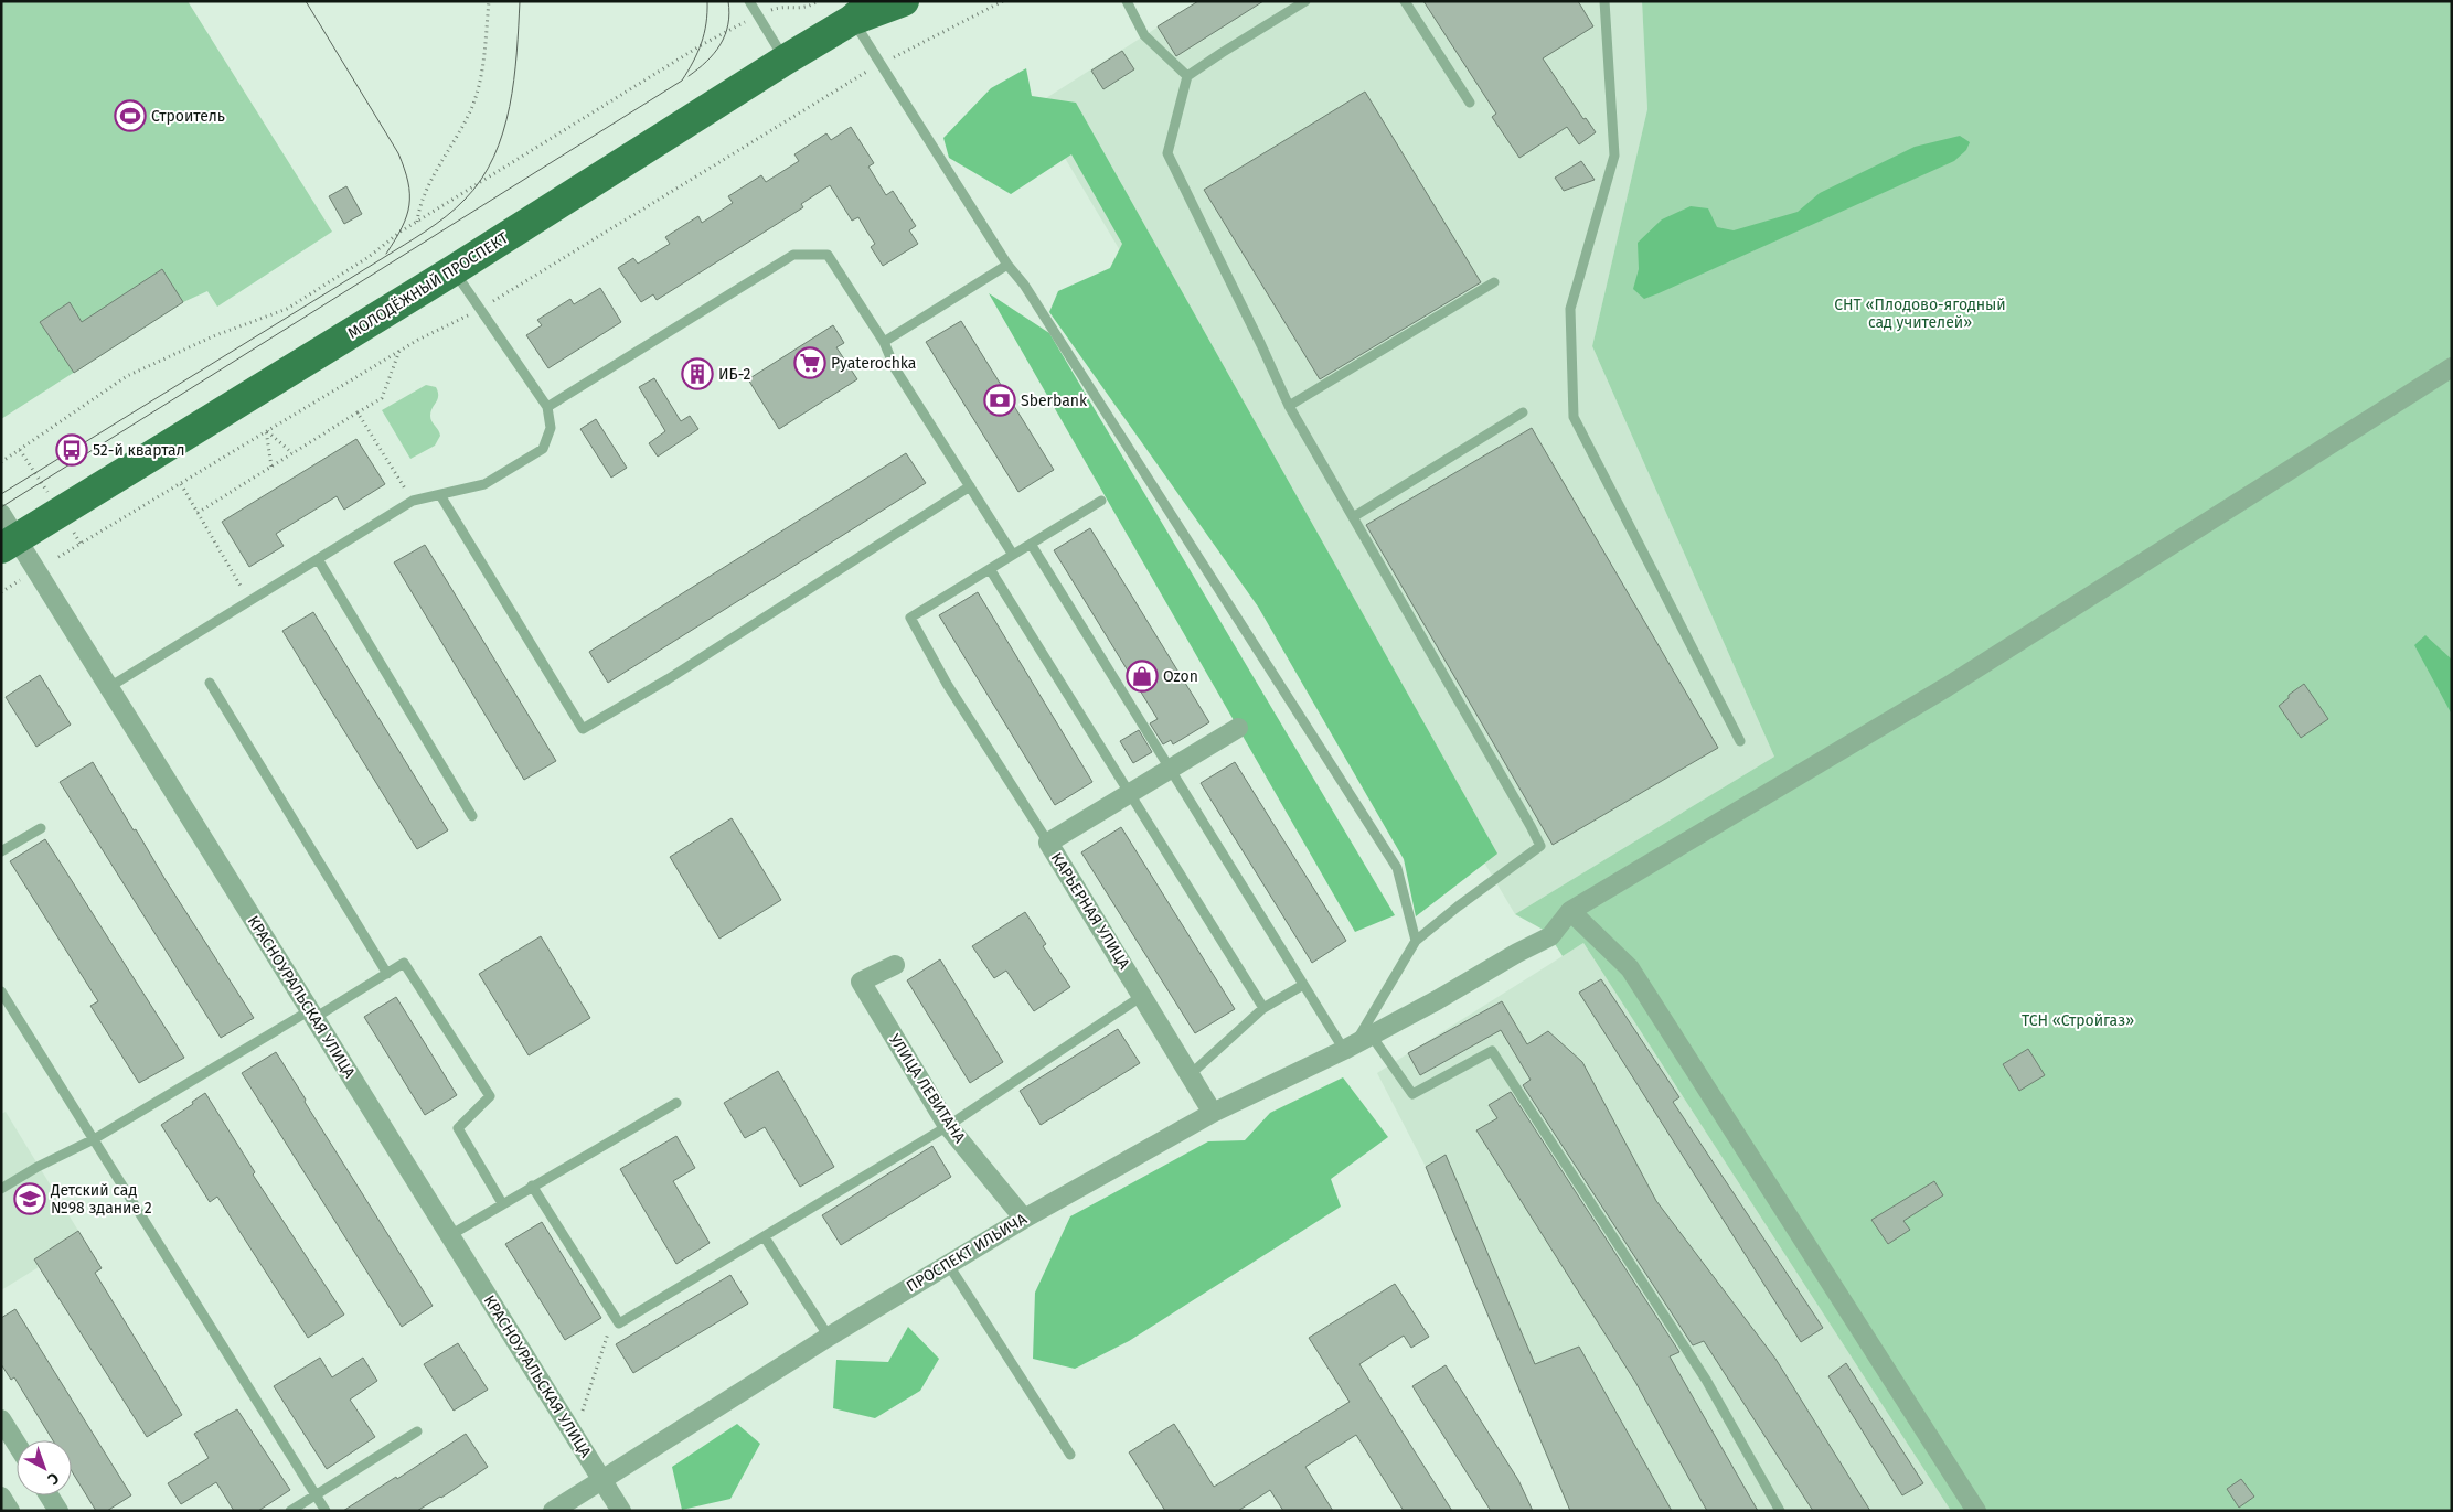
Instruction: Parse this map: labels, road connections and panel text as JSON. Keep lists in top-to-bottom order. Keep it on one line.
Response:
{"streets":{"main road":["МОЛОДЁЖНЫЙ ПРОСПЕКТ"],"street":["КАРЬЕРНАЯ УЛИЦА","КРАСНОУРАЛЬСКАЯ УЛИЦА","УЛИЦА ЛЕВИТАНА","ПРОСПЕКТ ИЛЬИЧА"]},"crossings":[["МОЛОДЁЖНЫЙ ПРОСПЕКТ","КРАСНОУРАЛЬСКАЯ УЛИЦА"],["КАРЬЕРНАЯ УЛИЦА","ПРОСПЕКТ ИЛЬИЧА"],["КРАСНОУРАЛЬСКАЯ УЛИЦА","ПРОСПЕКТ ИЛЬИЧА"],["УЛИЦА ЛЕВИТАНА","ПРОСПЕКТ ИЛЬИЧА"]],"parks":["СНТ «Плодово-ягодный сад учителей»","ТСН «Стройгаз»"],"places":{"sports":["Строитель"],"supermarket":["Pyaterochka"],"building":["ИБ-2"],"bank":["Sberbank"],"bus stop":["52-й квартал"],"shop":["Ozon"],"school or university":["Детский сад №98 здание 2"]},"north":"bottom right"}
